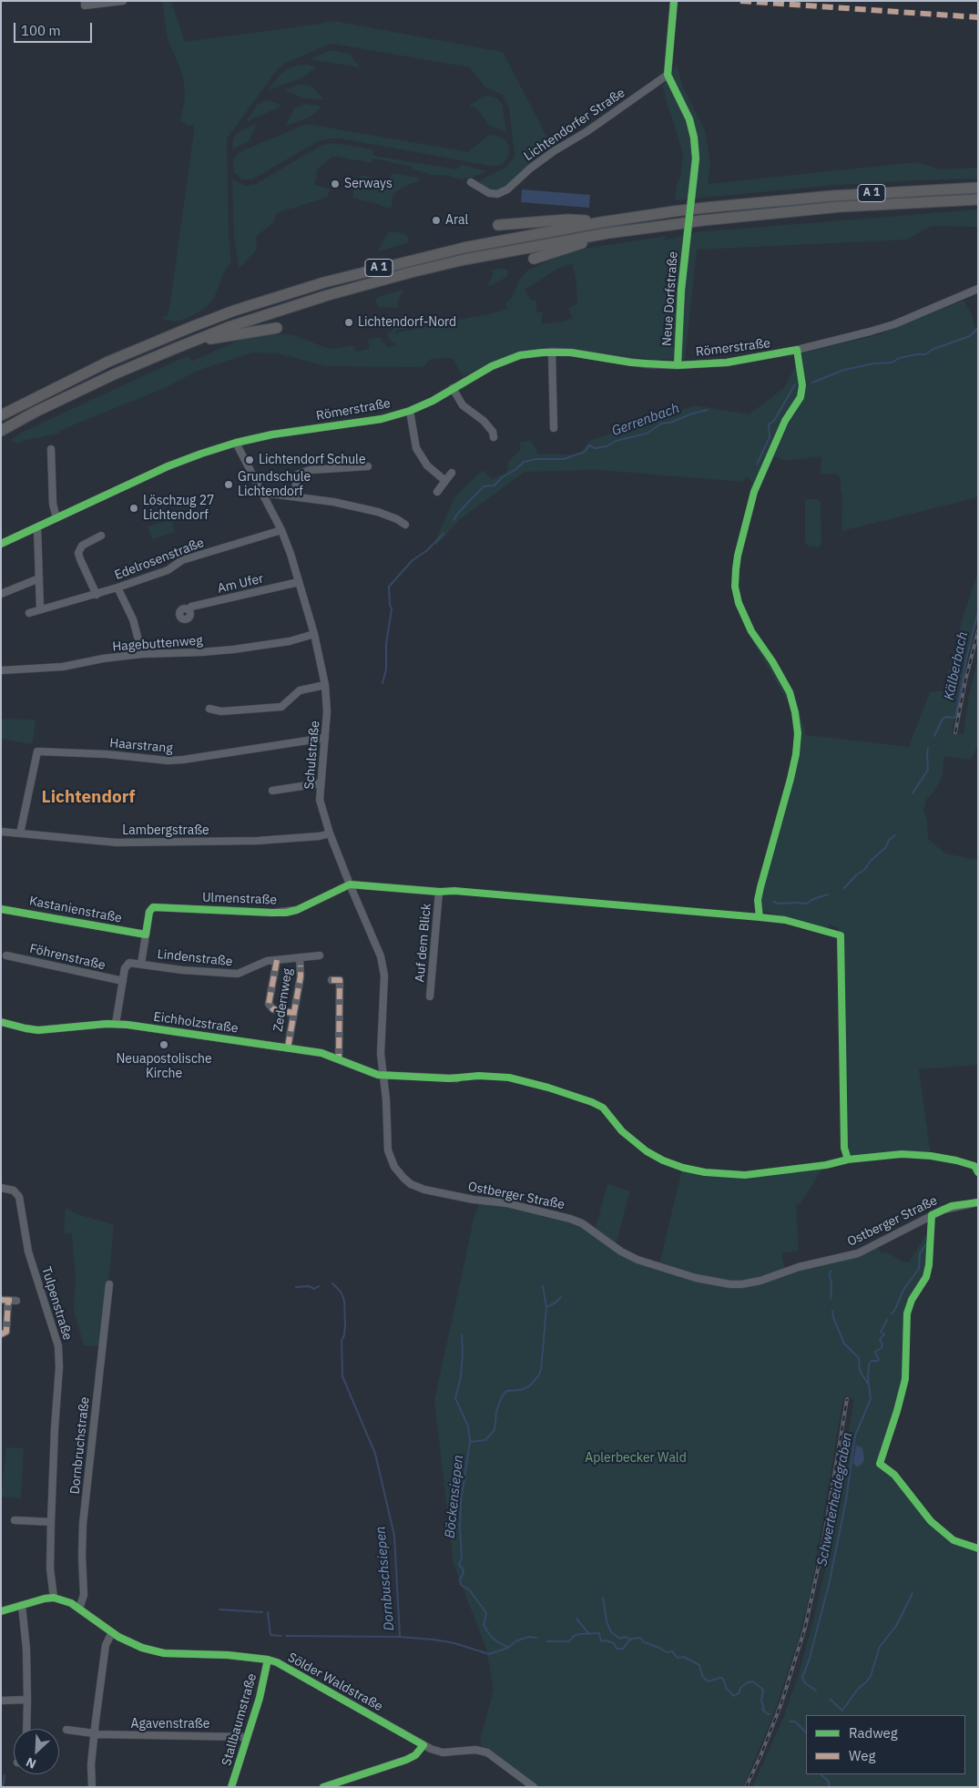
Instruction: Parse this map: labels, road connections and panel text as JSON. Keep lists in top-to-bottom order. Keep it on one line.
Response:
{"streets":{"highway":["A 1"],"street":["Lichtendorfer Straße","Neue Dorfstraße","Römerstraße","Edelrosenstraße","Am Ufer","Hagebuttenweg","Haarstrang","Schulstraße","Lambergstraße","Ulmenstraße","Kastanienstraße","Auf dem Blick","Föhrenstraße","Lindenstraße","Zedernweg","Eichholzstraße","Ostberger Straße","Tulpenstraße","Dornbruchstraße","Sölder Waldstraße","Stallbaumstraße","Agavenstraße"]},"crossings":[["Lichtendorfer Straße","Neue Dorfstraße"],["Neue Dorfstraße","Römerstraße"],["Römerstraße","Schulstraße"],["Edelrosenstraße","Schulstraße"],["Am Ufer","Schulstraße"],["Hagebuttenweg","Schulstraße"],["Haarstrang","Schulstraße"],["Haarstrang","Lambergstraße"],["Schulstraße","Lambergstraße"],["Schulstraße","Ulmenstraße"],["Schulstraße","Auf dem Blick"],["Schulstraße","Eichholzstraße"],["Schulstraße","Ostberger Straße"],["Ulmenstraße","Kastanienstraße"],["Ulmenstraße","Auf dem Blick"],["Ulmenstraße","Lindenstraße"],["Föhrenstraße","Lindenstraße"],["Lindenstraße","Zedernweg"],["Lindenstraße","Eichholzstraße"],["Zedernweg","Eichholzstraße"],["Eichholzstraße","Ostberger Straße"],["Tulpenstraße","Sölder Waldstraße"],["Dornbruchstraße","Sölder Waldstraße"],["Sölder Waldstraße","Stallbaumstraße"],["Stallbaumstraße","Agavenstraße"]],"districts":["Lichtendorf"],"water":["Gerrenbach","Kälberbach","Böckensiepen","Schwerterheidegraben","Dornbuschsiepen"],"parks":["Aplerbecker Wald"],"places":["Serways","Aral","Lichtendorf-Nord","Lichtendorf Schule","Grundschule Lichtendorf","Löschzug 27 Lichtendorf","Neuapostolische Kirche"],"legend":["Radweg","Weg"],"scale_bar":"100 m","north":"bottom left"}
